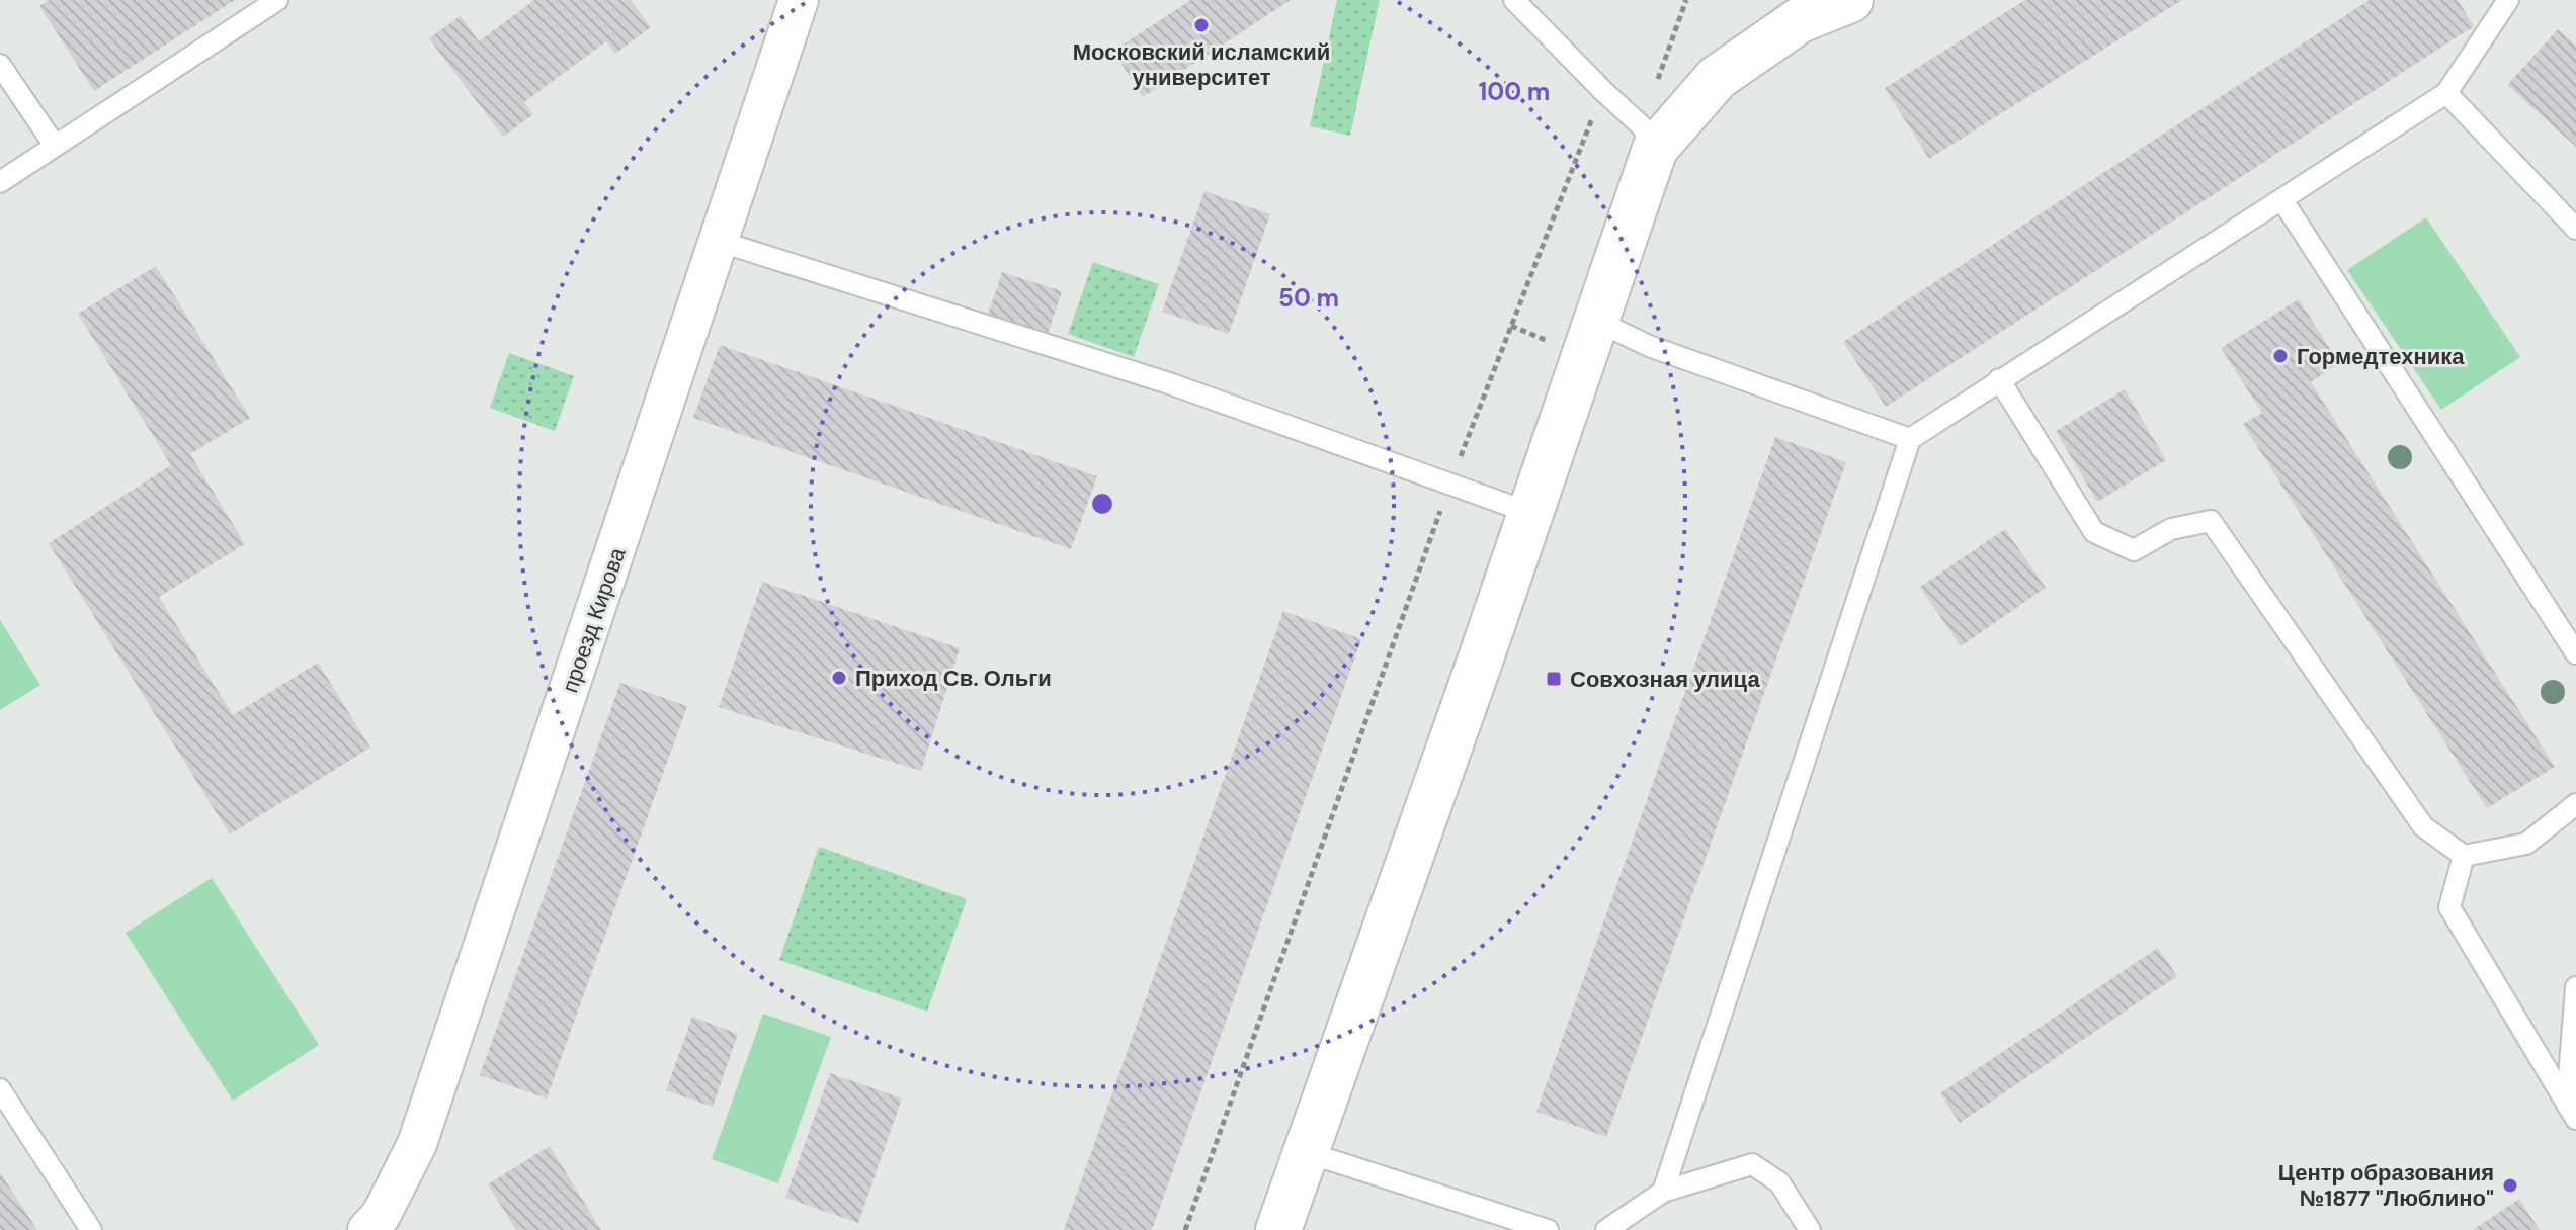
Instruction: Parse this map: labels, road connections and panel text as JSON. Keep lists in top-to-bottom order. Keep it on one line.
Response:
{"streets":{"street":["проезд Кирова"]},"places":{"other":["Московский исламский университет","Гормедтехника","Приход Св. Ольги","Центр образования №1877 \"Люблино\""],"transit":["Совхозная улица"]},"rings":["100 m","50 m"]}
